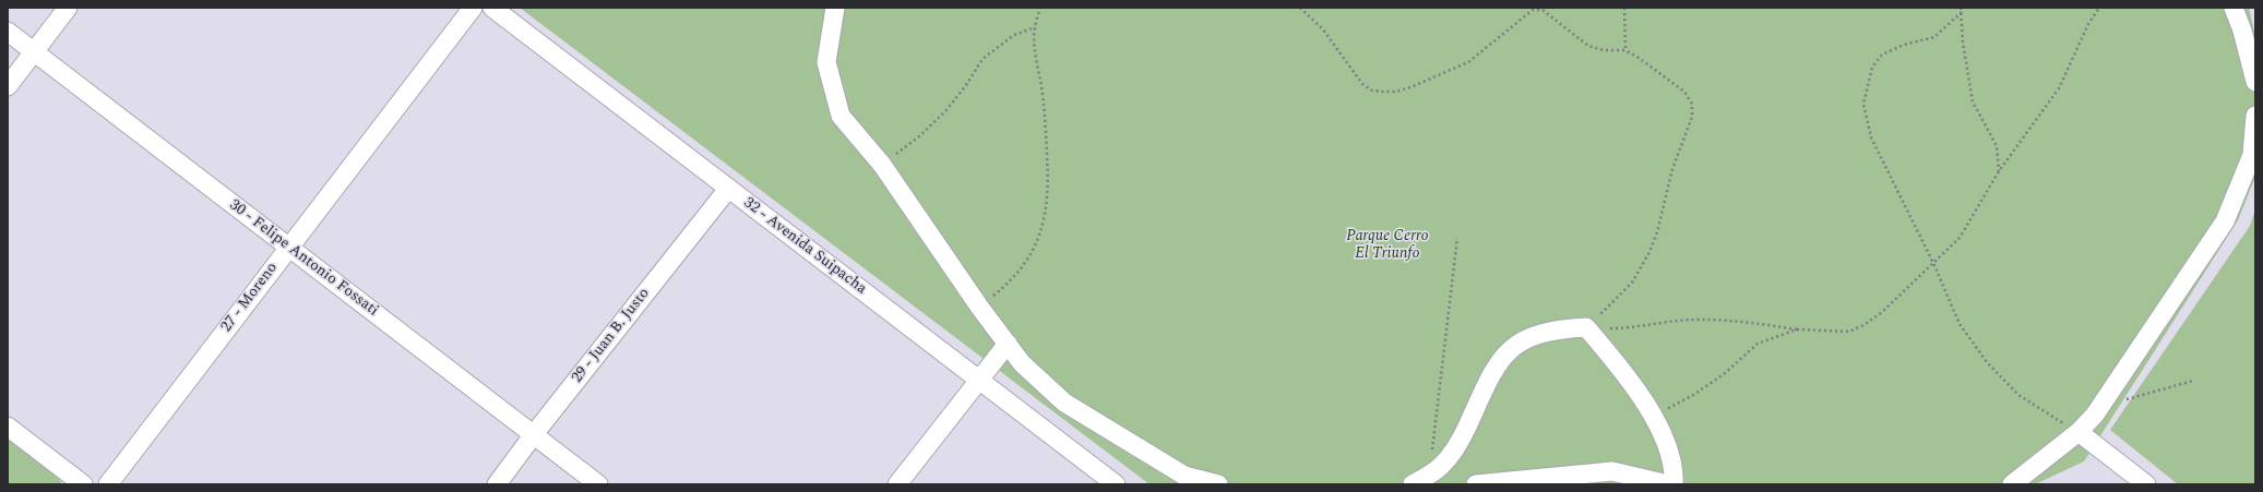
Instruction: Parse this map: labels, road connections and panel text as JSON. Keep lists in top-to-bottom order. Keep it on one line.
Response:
{"streets":{"street":["32 - Avenida Suipacha","30 - Felipe Antonio Fossati","27 - Moreno","29 - Juan B. Justo"]},"crossings":[["32 - Avenida Suipacha","29 - Juan B. Justo"],["30 - Felipe Antonio Fossati","27 - Moreno"],["30 - Felipe Antonio Fossati","29 - Juan B. Justo"]],"parks":["Parque Cerro El Triunfo"]}
